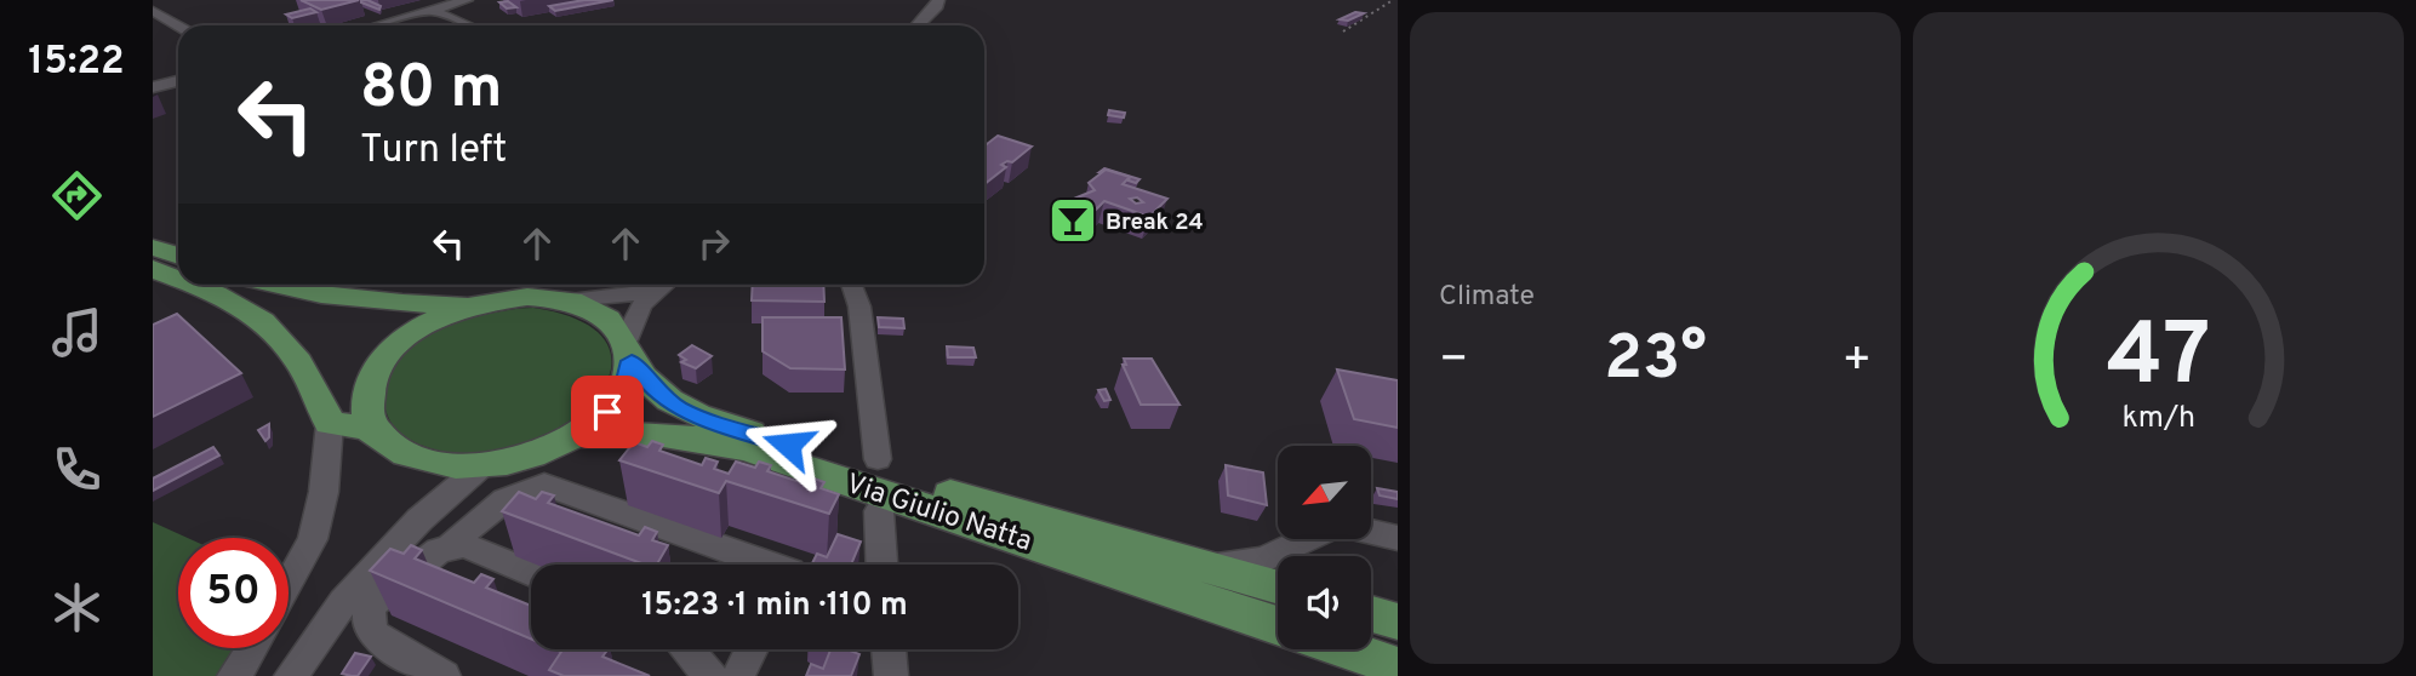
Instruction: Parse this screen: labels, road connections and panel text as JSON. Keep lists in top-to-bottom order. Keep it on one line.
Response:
{"streets":{"main road":["Via Giulio Natta"]},"places":{"bar":["Break 24"]},"north":"bottom left","page":{"tabs":"15:22","tile":"Climate","turn":["80 m","Turn left"],"heat":["−","23°","+"],"limit":"50","trip":"15:23 · 1 min · 110 m","gauge":["47","km/h"]}}
